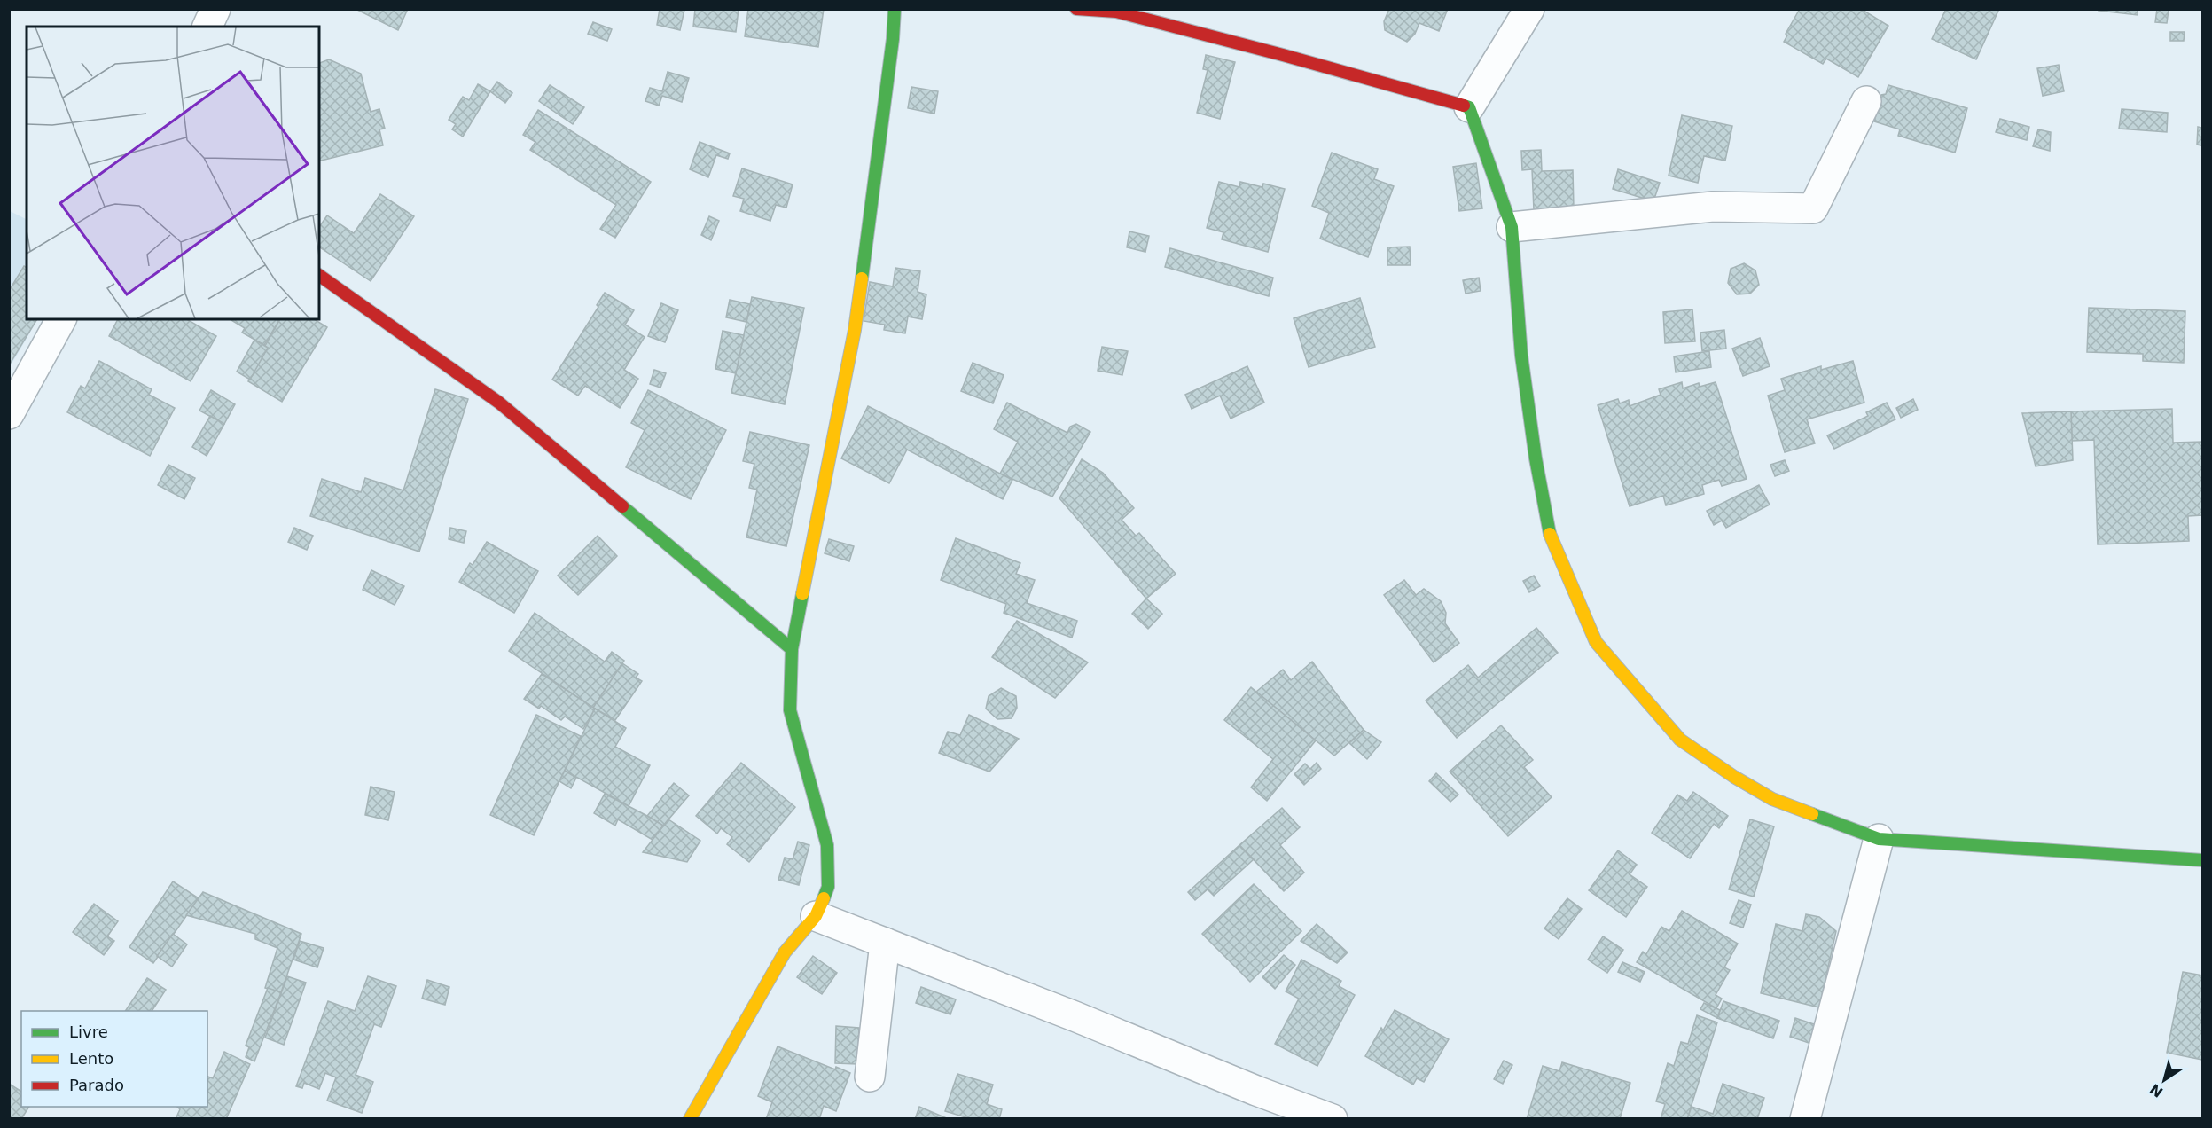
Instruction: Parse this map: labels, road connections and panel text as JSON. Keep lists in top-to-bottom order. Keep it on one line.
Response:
{"legend":["Livre","Lento","Parado"],"north":"bottom left"}
